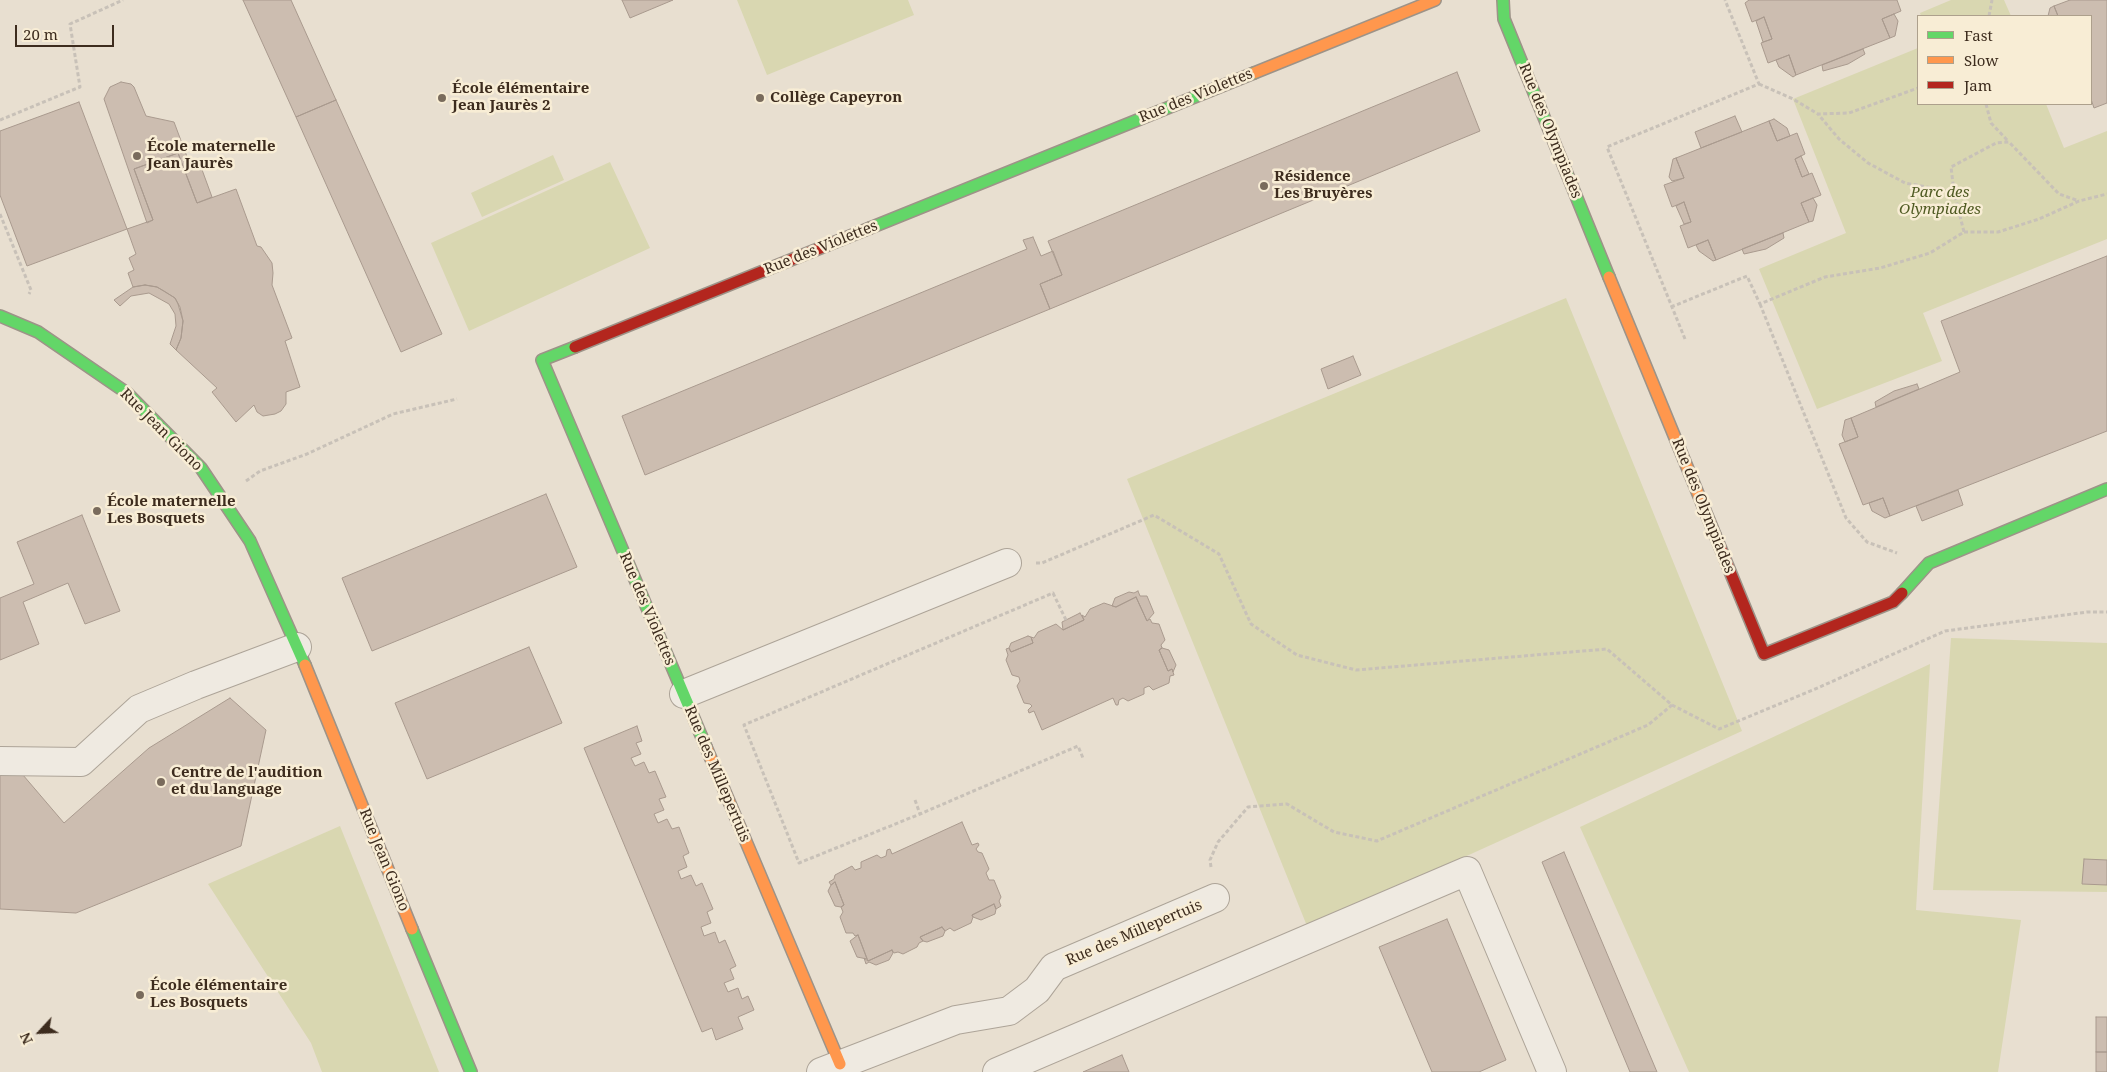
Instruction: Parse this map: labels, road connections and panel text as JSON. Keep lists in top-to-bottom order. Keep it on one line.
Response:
{"streets":{"street":["Rue des Violettes","Rue des Olympiades","Rue Jean Giono","Rue des Millepertuis"]},"crossings":[["Rue des Violettes","Rue des Millepertuis"]],"parks":["Parc des Olympiades"],"places":["École élémentaire Jean Jaurès 2","Collège Capeyron","École maternelle Jean Jaurès","Résidence Les Bruyères","École maternelle Les Bosquets","Centre de l'audition et du language","École élémentaire Les Bosquets"],"legend":["Fast","Slow","Jam"],"scale_bar":"20 m","north":"bottom left"}
